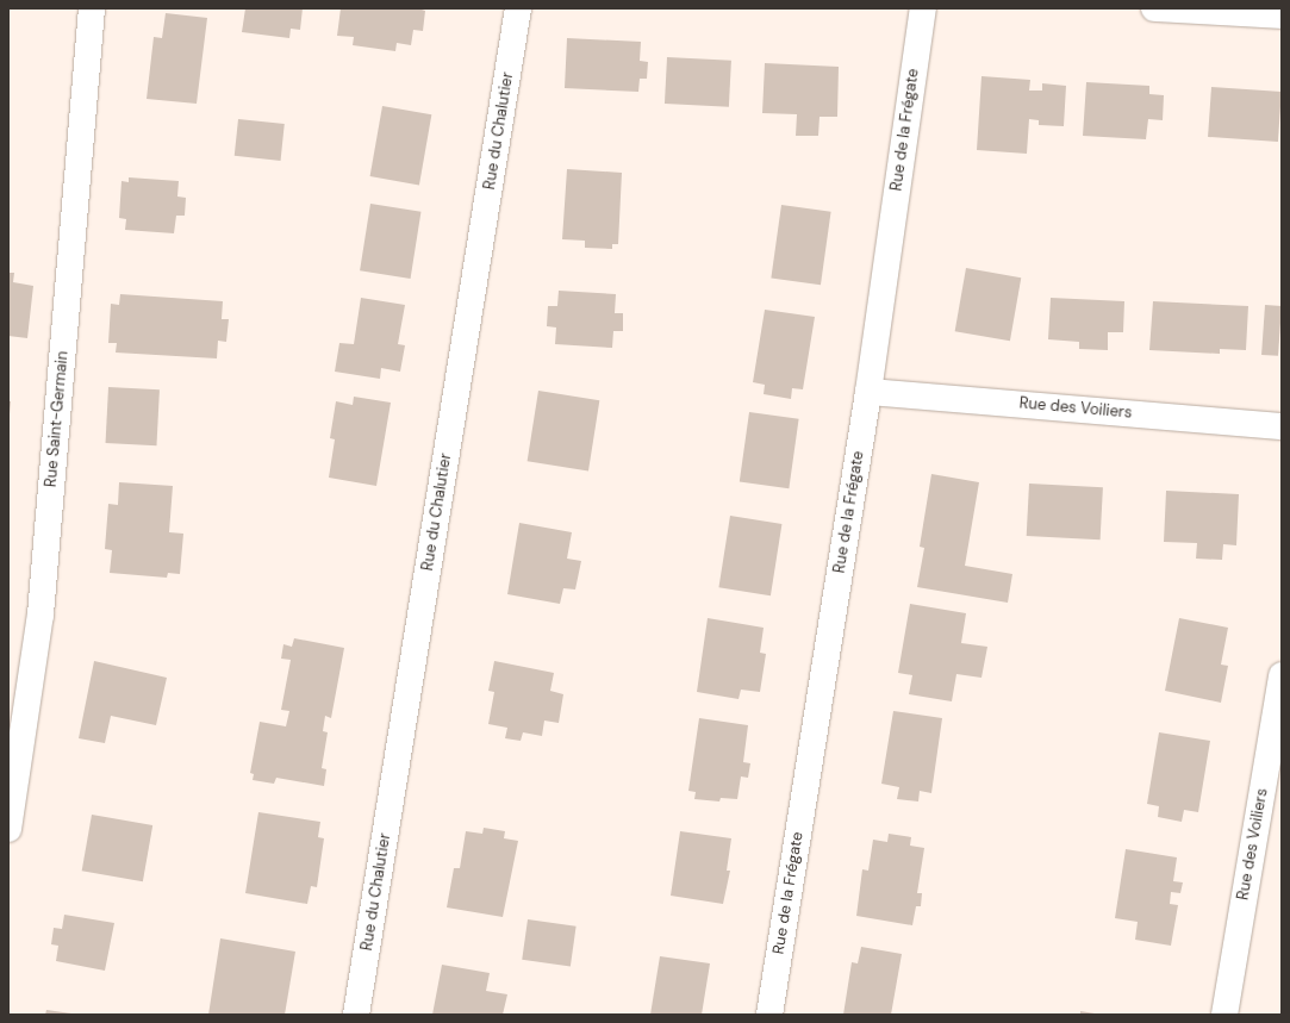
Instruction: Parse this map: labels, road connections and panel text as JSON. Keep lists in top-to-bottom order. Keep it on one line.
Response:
{"streets":{"street":["Rue de la Frégate","Rue du Chalutier","Rue des Voiliers","Rue Saint-Germain"]},"crossings":[["Rue de la Frégate","Rue des Voiliers"]]}
